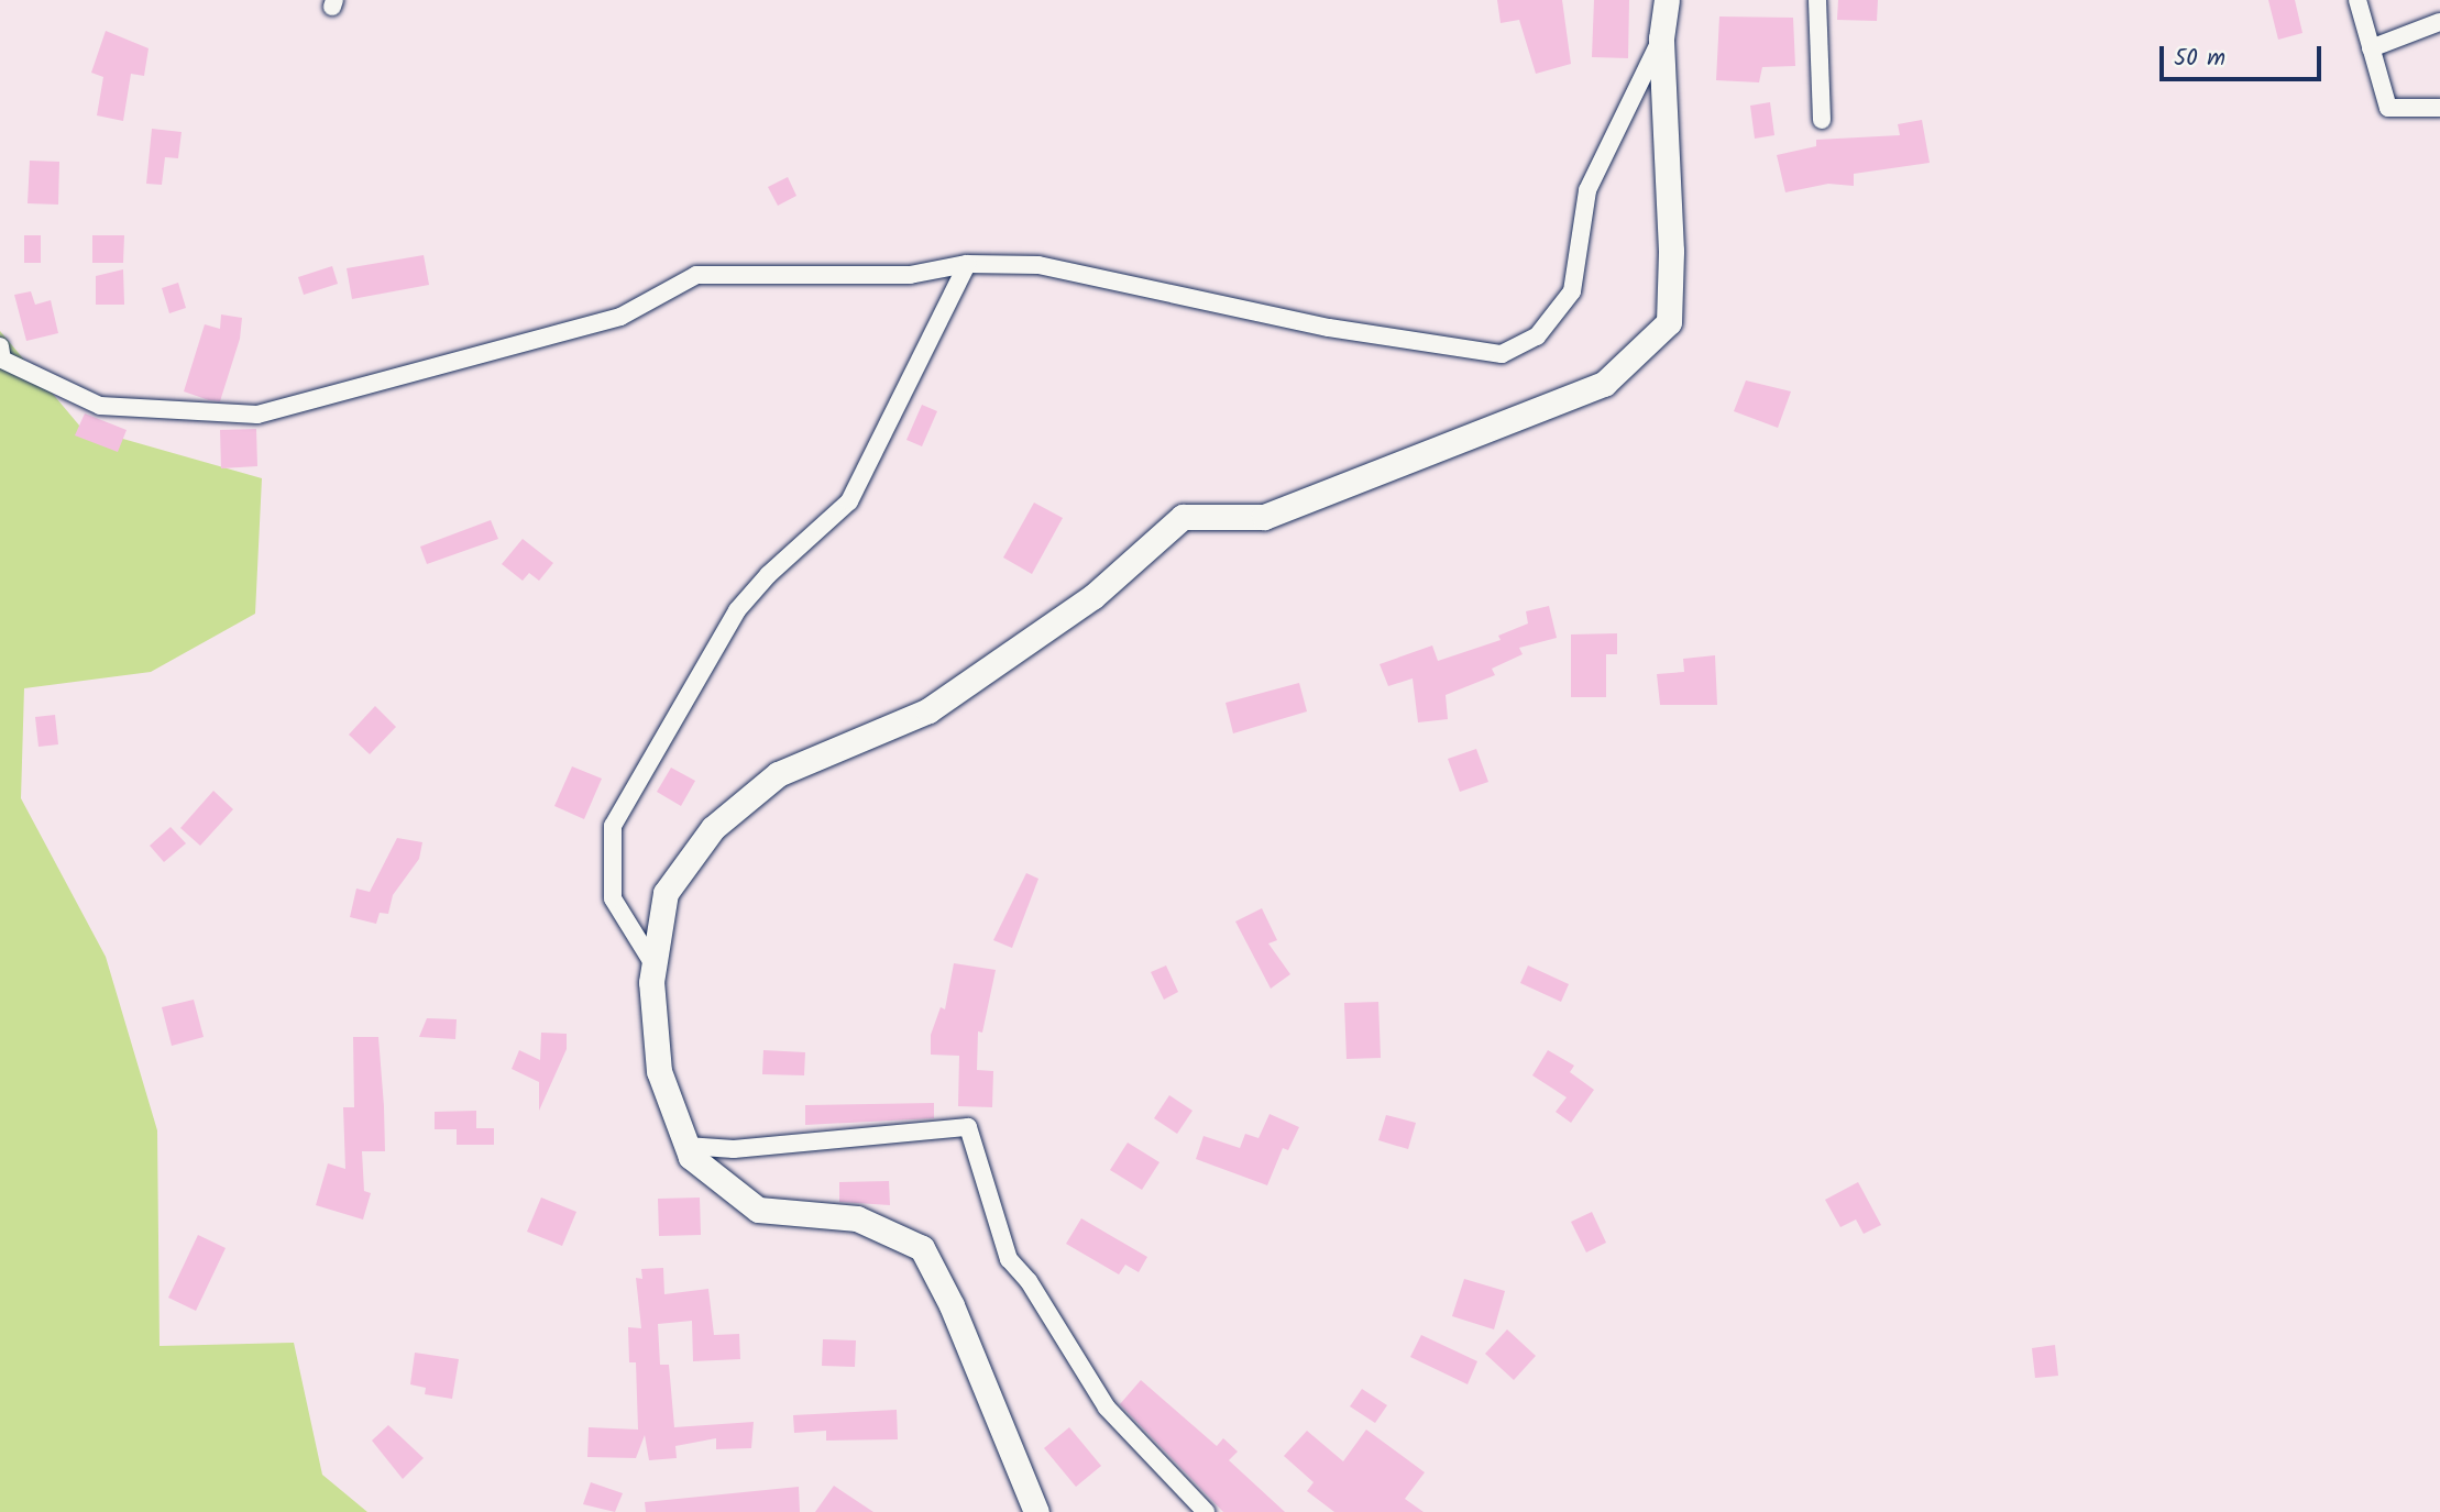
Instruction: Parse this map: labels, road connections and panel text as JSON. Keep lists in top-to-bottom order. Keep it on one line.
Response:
{"scale_bar":"50 m"}
